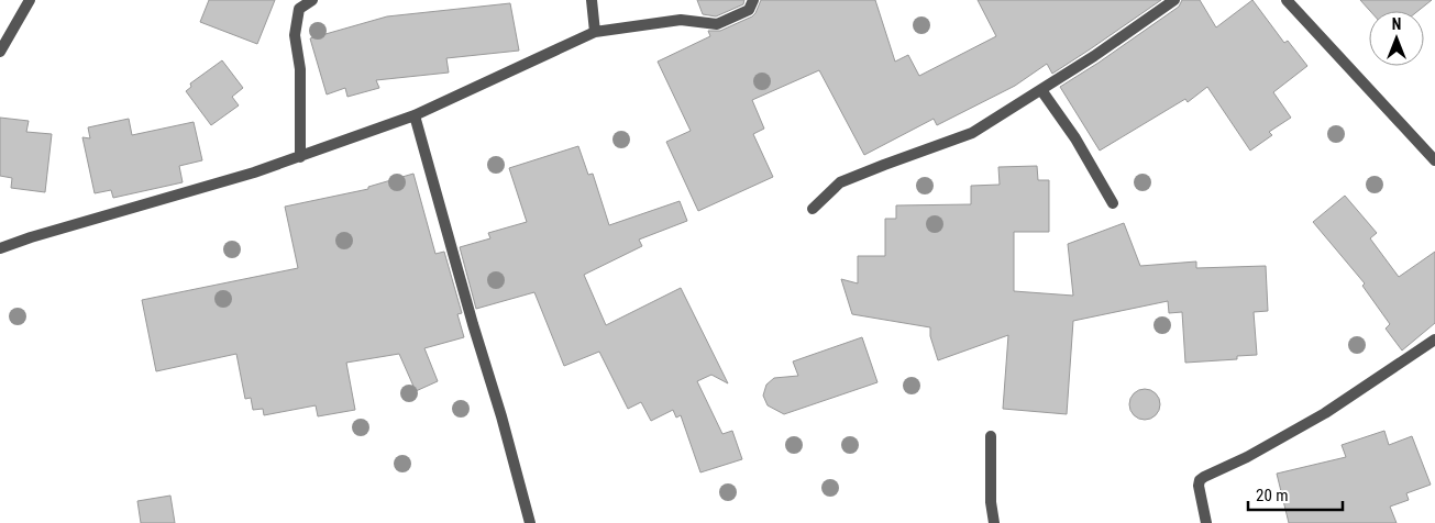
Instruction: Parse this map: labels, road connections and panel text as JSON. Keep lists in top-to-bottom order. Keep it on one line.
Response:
{"scale_bar":"20 m","north":"top"}
